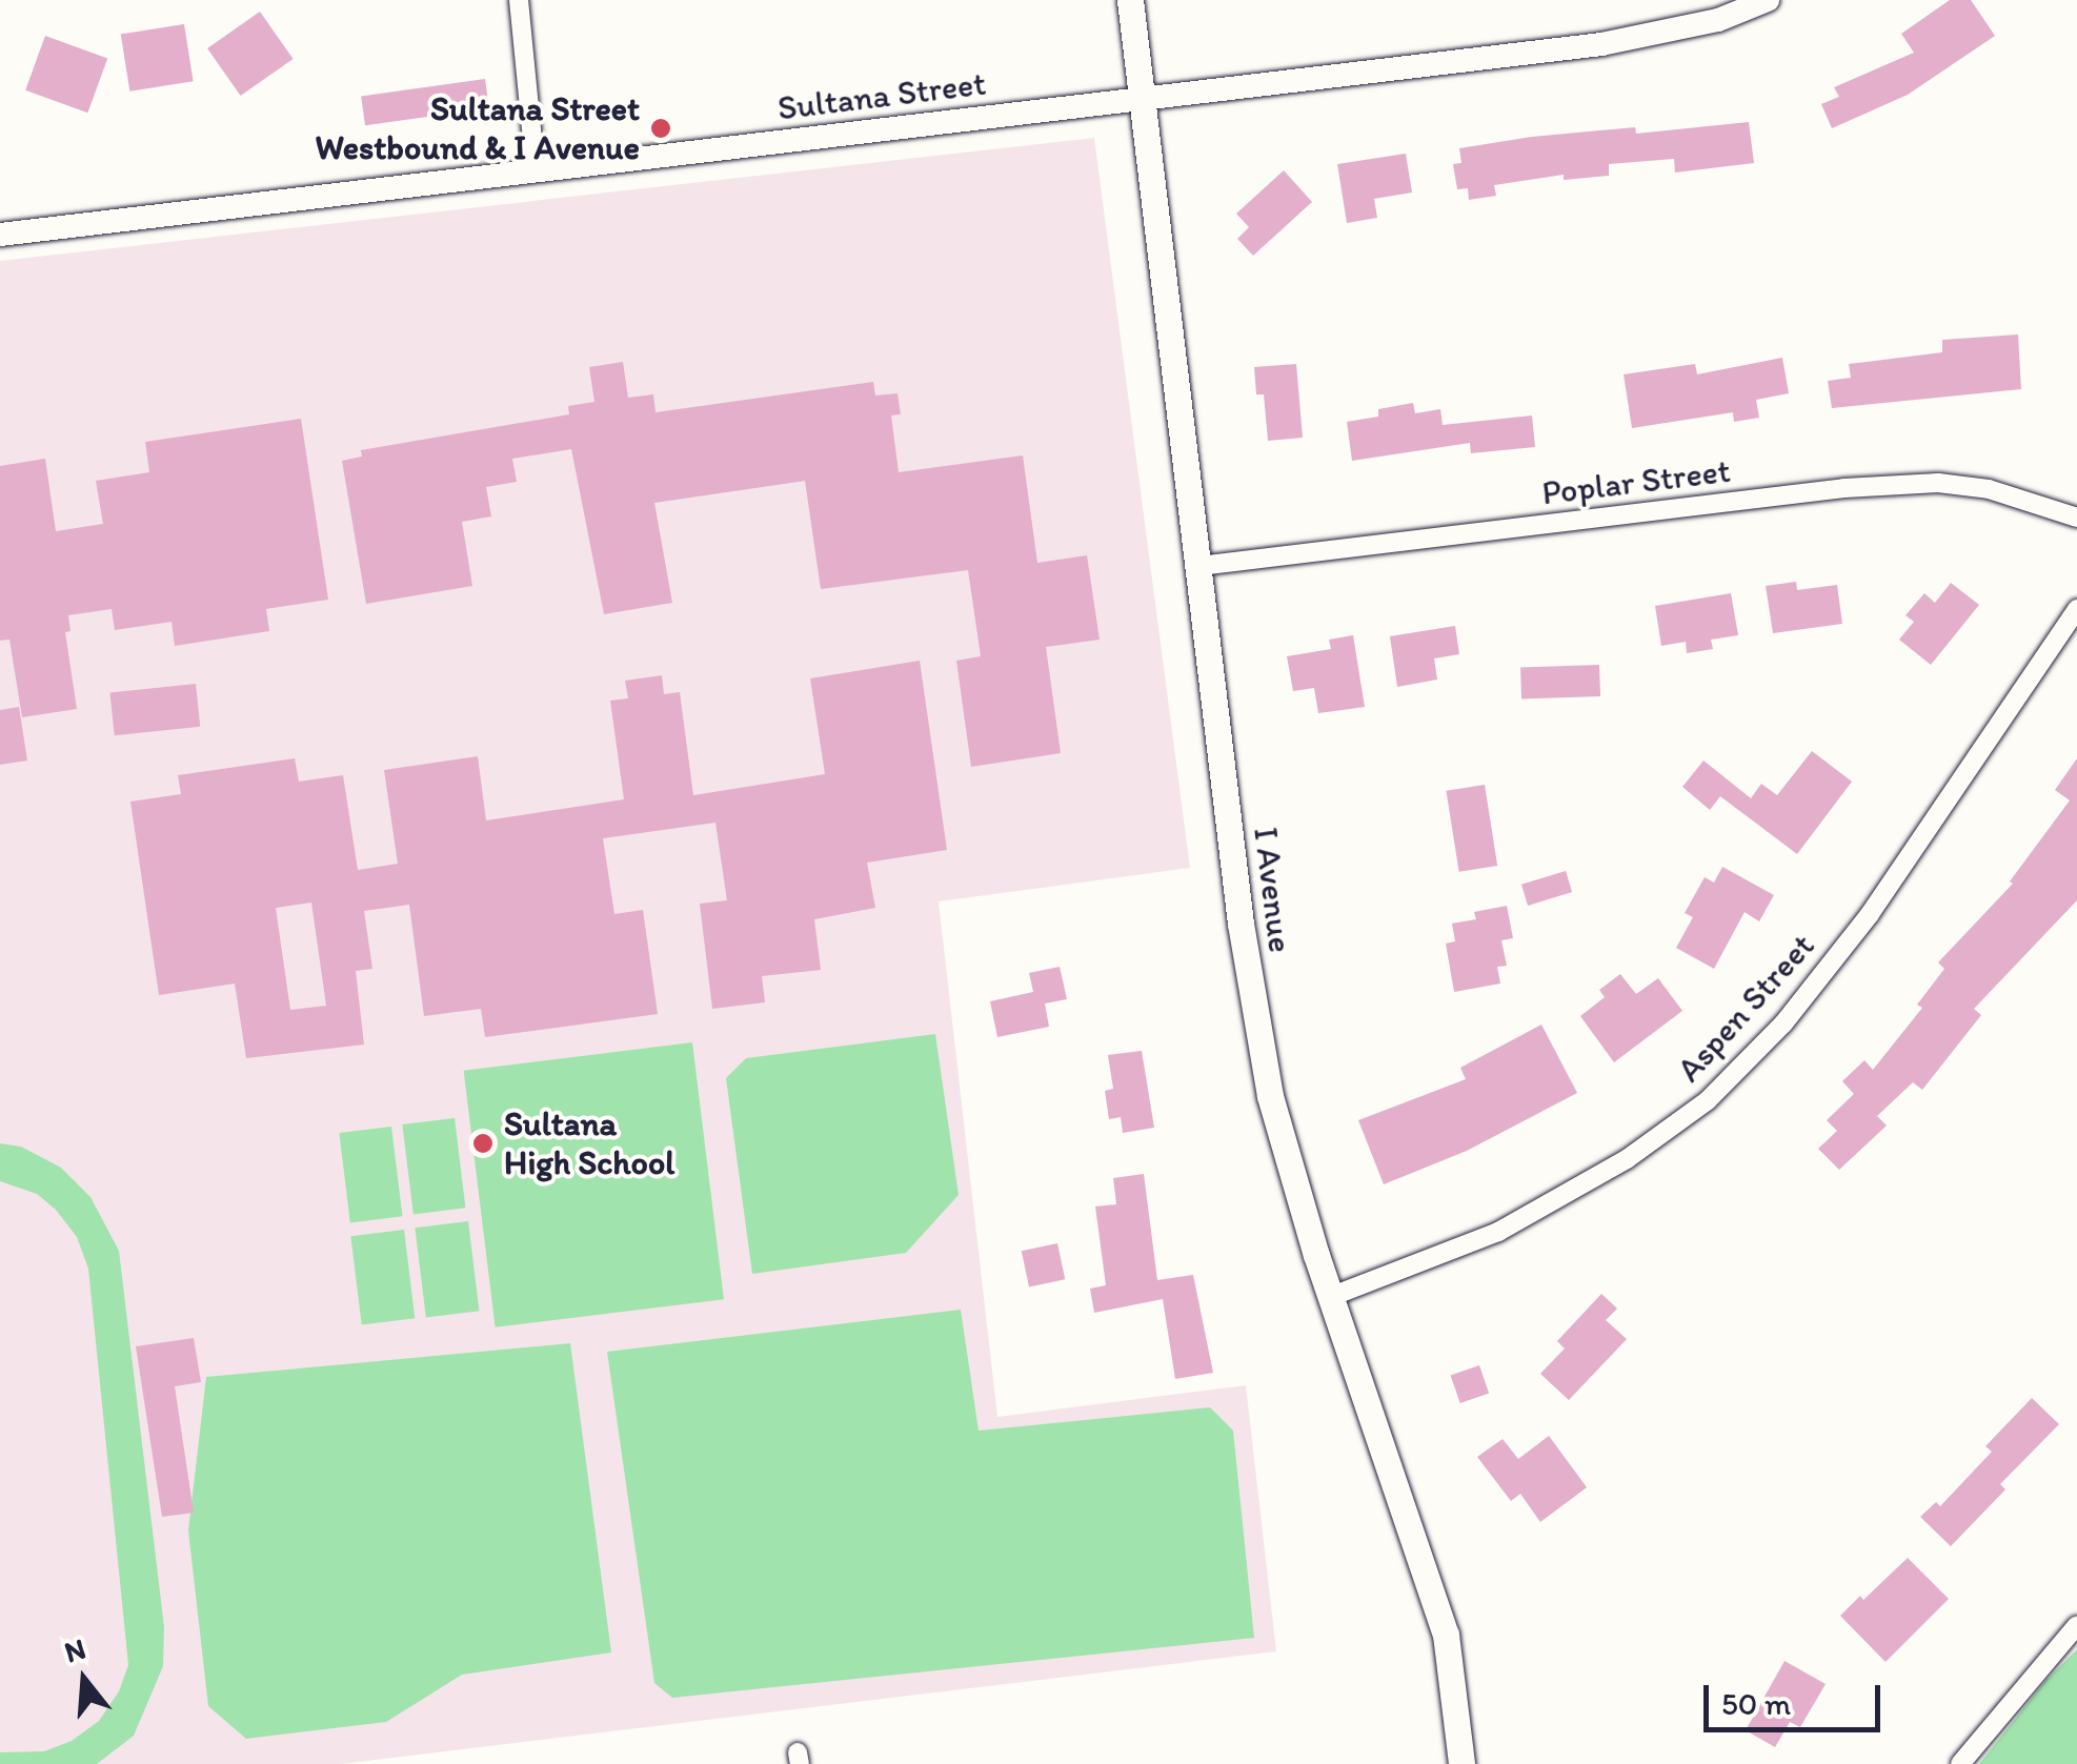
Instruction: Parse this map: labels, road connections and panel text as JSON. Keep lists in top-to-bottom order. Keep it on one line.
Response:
{"streets":{"main road":["I Avenue"],"street":["Sultana Street","Poplar Street","Aspen Street"]},"crossings":[["Sultana Street","I Avenue"],["Poplar Street","I Avenue"],["I Avenue","Aspen Street"]],"places":["Sultana Street Westbound & I Avenue","Sultana High School"],"scale_bar":"50 m","north":"top"}
